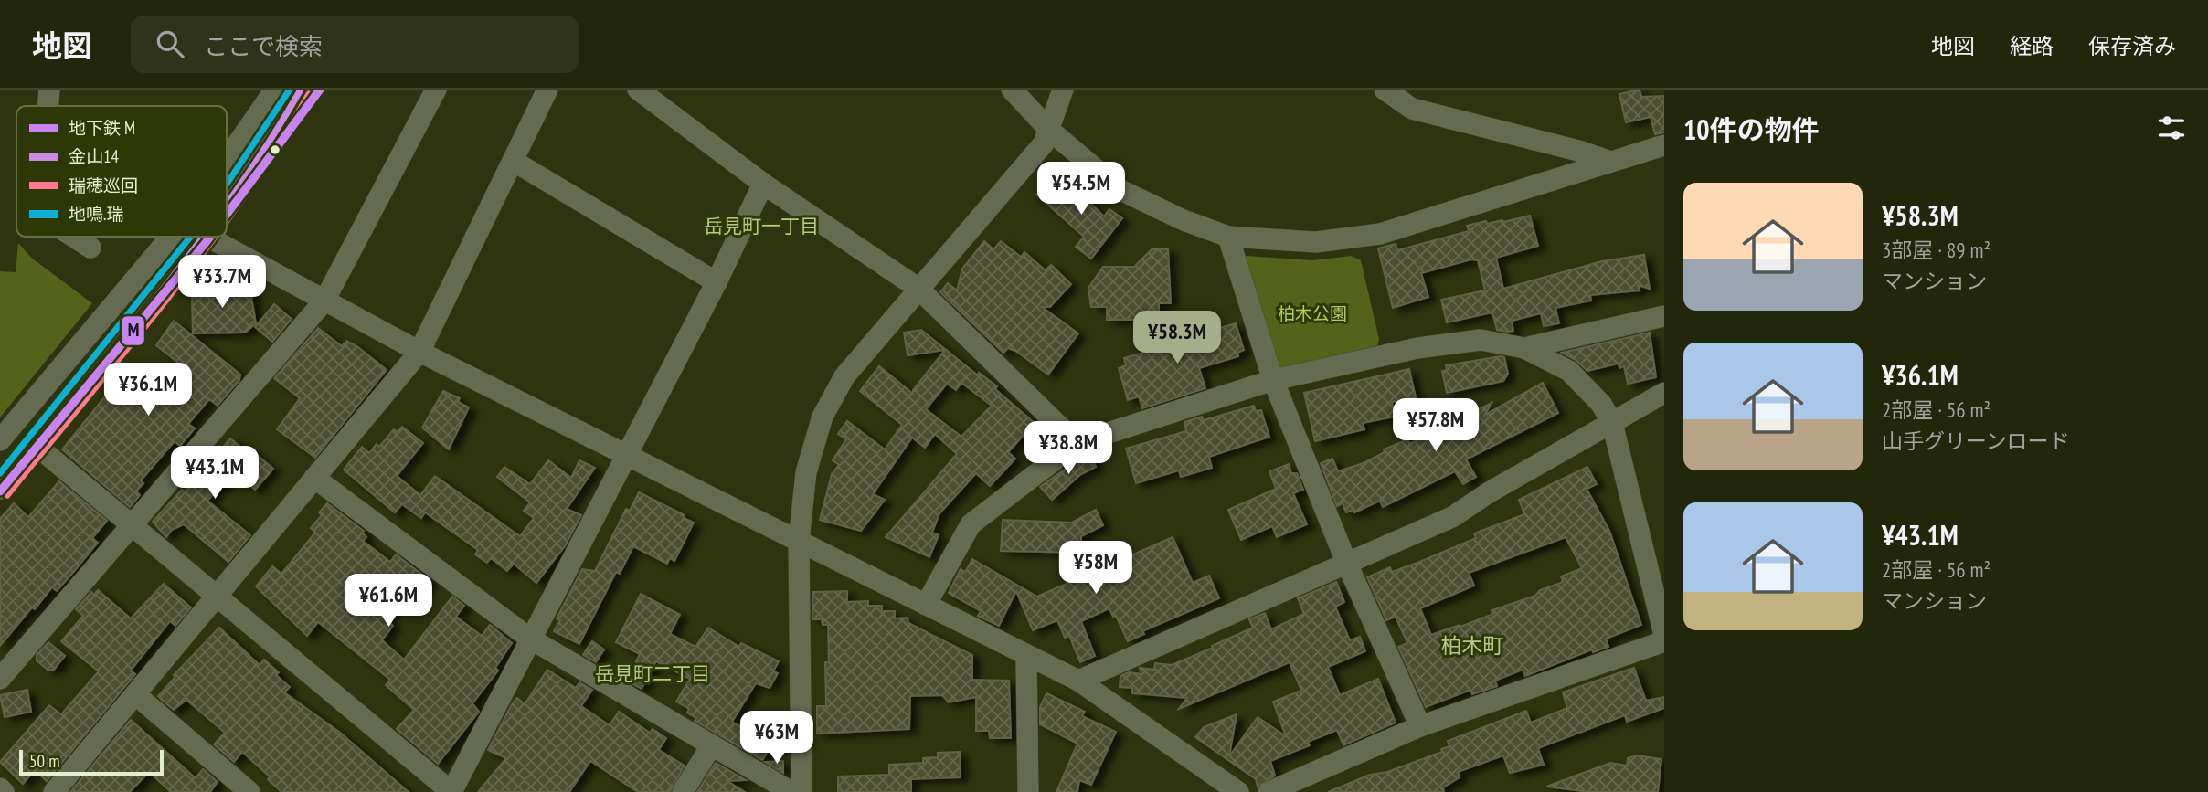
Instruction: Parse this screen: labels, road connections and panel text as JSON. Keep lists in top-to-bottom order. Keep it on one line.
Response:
{"districts":["岳見町一丁目","柏木町","岳見町二丁目"],"parks":["柏木公園"],"lines":["metro line M","transit line 金山14","transit line 地鳴.瑞","transit line 瑞穂巡回"],"legend":["地下鉄 M","金山14","瑞穂巡回","地鳴.瑞"],"scale_bar":"50 m","page":{"header":"地図","search":"ここで検索","nav":["地図","経路","保存済み"],"heading":"10件の物件","price":["¥54.5M","¥33.7M","¥58.3M","¥36.1M","¥57.8M","¥38.8M","¥43.1M","¥58M","¥61.6M","¥63M"],"list":[{"name":"¥58.3M","note":"3部屋 · 89 m² · マンション"},{"name":"¥36.1M","note":"2部屋 · 56 m² · 山手グリーンロード"},{"name":"¥43.1M","note":"2部屋 · 56 m² · マンション"}],"scale":"50 m"}}
